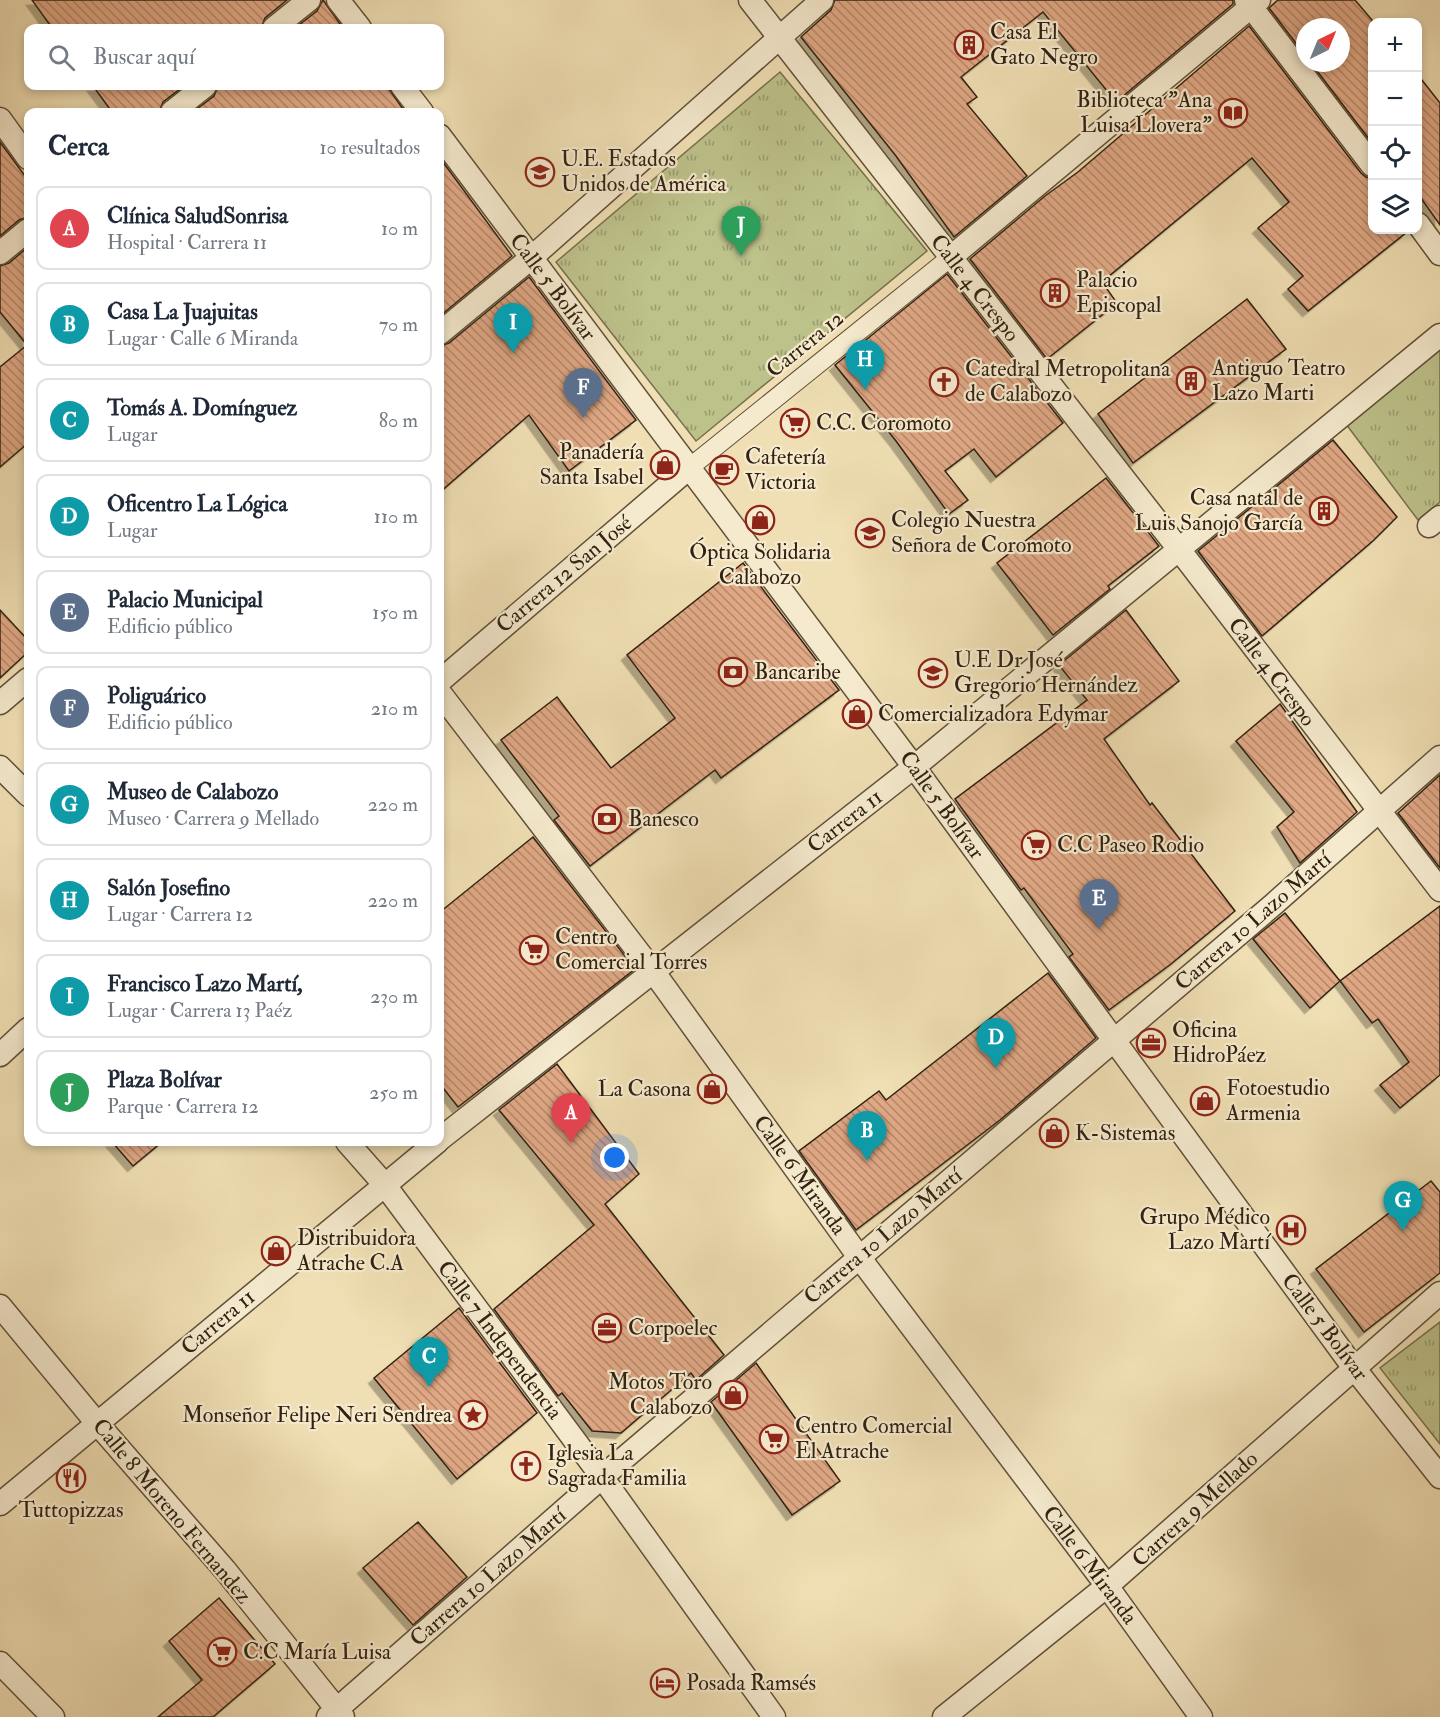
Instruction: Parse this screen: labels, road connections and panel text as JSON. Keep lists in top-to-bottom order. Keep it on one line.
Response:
{"streets":{"street":["Calle 5 Bolívar","Calle 4 Crespo","Carrera 12","Carrera 12 San José","Carrera 11","Carrera 10 Lazo Martí","Calle 6 Miranda","Calle 7 Independencia","Carrera 9 Mellado","Calle 8 Moreno Fernandez"]},"crossings":[["Calle 5 Bolívar","Carrera 12"],["Calle 5 Bolívar","Carrera 12 San José"],["Calle 5 Bolívar","Carrera 11"],["Calle 5 Bolívar","Carrera 10 Lazo Martí"],["Calle 5 Bolívar","Carrera 9 Mellado"],["Calle 4 Crespo","Carrera 12"],["Calle 4 Crespo","Carrera 11"],["Calle 4 Crespo","Carrera 10 Lazo Martí"],["Carrera 12","Carrera 12 San José"],["Carrera 11","Calle 6 Miranda"],["Carrera 11","Calle 7 Independencia"],["Carrera 11","Calle 8 Moreno Fernandez"],["Carrera 10 Lazo Martí","Calle 6 Miranda"],["Carrera 10 Lazo Martí","Calle 7 Independencia"],["Carrera 10 Lazo Martí","Calle 8 Moreno Fernandez"],["Calle 6 Miranda","Carrera 9 Mellado"]],"places":{"building":["Casa El Gato Negro","Palacio Episcopal","Antiguo Teatro Lazo Marti","Casa natal de Luis Sanojo García"],"library":["Biblioteca \"Ana Luisa Llovera\""],"school or university":["U.E. Estados Unidos de América","Colegio Nuestra Señora de Coromoto","U.E Dr José Gregorio Hernández"],"church":["Catedral Metropolitana de Calabozo","Iglesia La Sagrada Familia"],"supermarket":["C.C. Coromoto","C.C Paseo Rodio","Centro Comercial Torres","Centro Comercial El Atrache","C.C María Luisa"],"shop":["Panadería Santa Isabel","Óptica Solidaria Calabozo","Comercializadora Edymar","La Casona","Fotoestudio Armenia","K-Sistemas","Distribuidora Atrache C.A","Motos Toro Calabozo"],"cafe":["Cafetería Victoria"],"bank":["Bancaribe","Banesco"],"office":["Oficina HidroPáez","Corpoelec"],"hospital":["Grupo Médico Lazo Martí"],"place":["Monseñor Felipe Neri Sendrea"],"restaurant":["Tuttopizzas"],"hotel":["Posada Ramsés"]},"north":"top right","page":{"map_buttons":["+","−"],"search":"Buscar aquí","heading":["Cerca","10 resultados"],"list":[{"mark":"A","name":"Clínica SaludSonrisa","note":"Hospital · Carrera 11","value":"10 m"},{"mark":"B","name":"Casa La Juajuitas","note":"Lugar · Calle 6 Miranda","value":"70 m"},{"mark":"C","name":"Tomás A. Domínguez","note":"Lugar","value":"80 m"},{"mark":"D","name":"Oficentro La Lógica","note":"Lugar","value":"110 m"},{"mark":"E","name":"Palacio Municipal","note":"Edificio público","value":"150 m"},{"mark":"F","name":"Poliguárico","note":"Edificio público","value":"210 m"},{"mark":"G","name":"Museo de Calabozo","note":"Museo · Carrera 9 Mellado","value":"220 m"},{"mark":"H","name":"Salón Josefino","note":"Lugar · Carrera 12","value":"220 m"},{"mark":"I","name":"Francisco Lazo Martí,","note":"Lugar · Carrera 13 Paéz","value":"230 m"},{"mark":"J","name":"Plaza Bolívar","note":"Parque · Carrera 12","value":"250 m"}],"pins":["J","I","H","F","E","D","A","B","G","C"]}}
